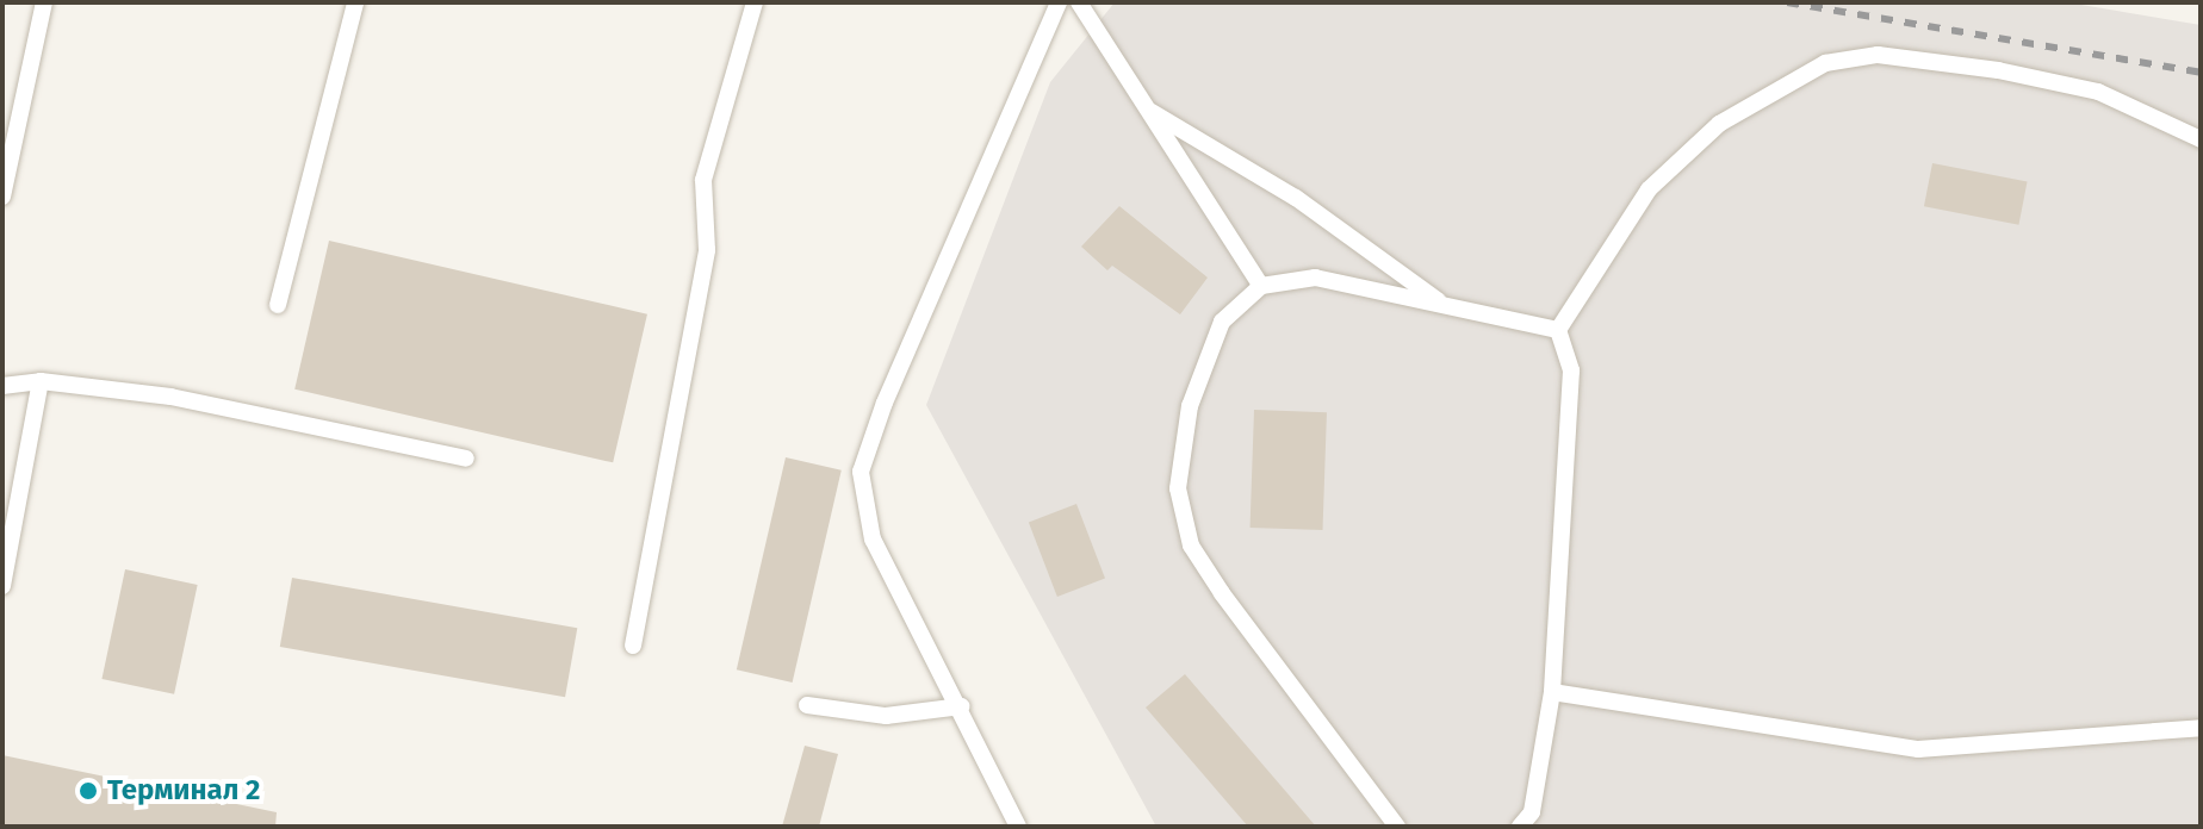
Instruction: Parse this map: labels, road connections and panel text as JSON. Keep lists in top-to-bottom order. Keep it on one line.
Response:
{"places":["Терминал 2"]}
